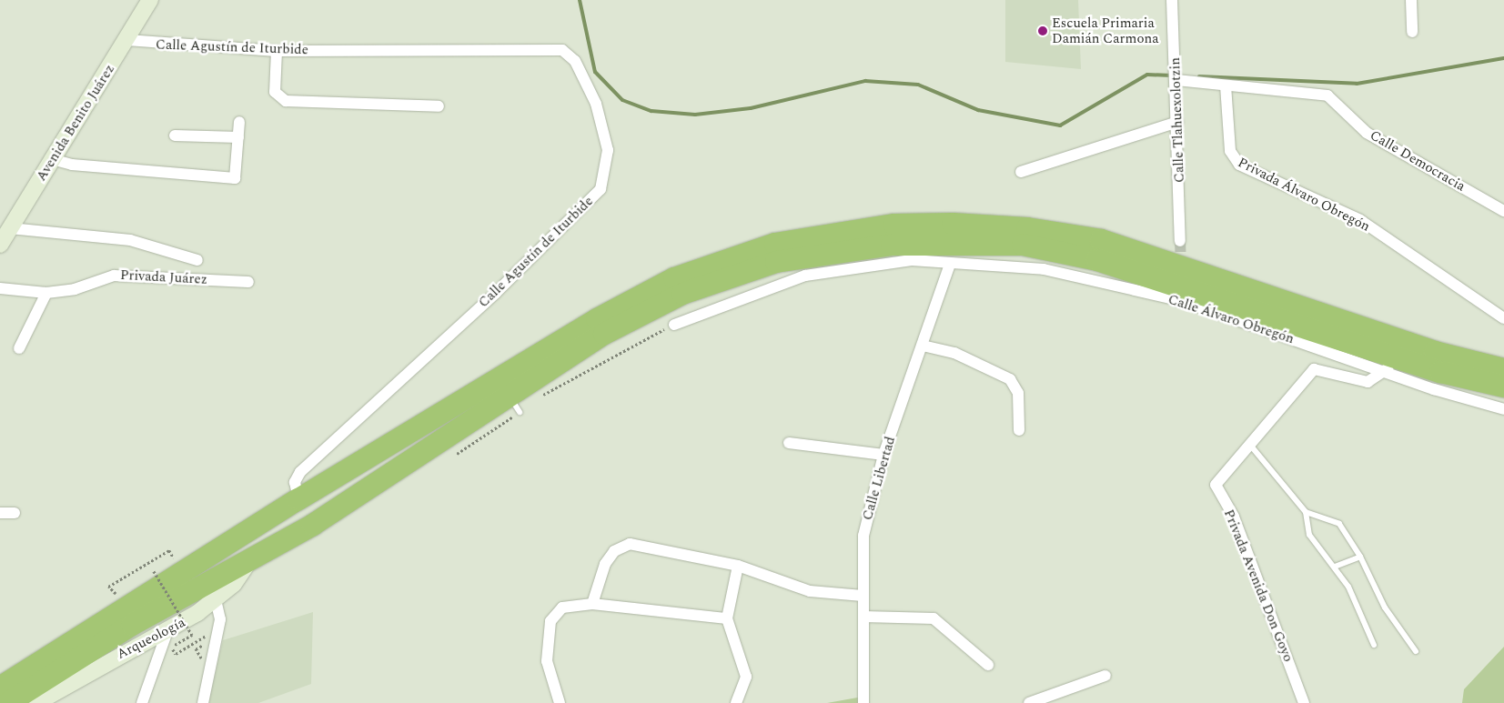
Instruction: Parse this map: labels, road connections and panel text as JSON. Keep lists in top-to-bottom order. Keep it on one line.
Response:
{"streets":{"main road":["Avenida Benito Juárez","Arqueología"],"street":["Calle Agustín de Iturbide","Calle Tlahuexolotzin","Calle Democracia","Privada Álvaro Obregón","Privada Juárez","Calle Álvaro Obregón","Calle Libertad","Privada Avenida Don Goyo"]},"crossings":[["Calle Agustín de Iturbide","Avenida Benito Juárez"],["Calle Tlahuexolotzin","Calle Democracia"],["Calle Democracia","Privada Álvaro Obregón"],["Calle Álvaro Obregón","Calle Libertad"],["Calle Álvaro Obregón","Privada Avenida Don Goyo"]],"places":["Escuela Primaria Damián Carmona"]}
